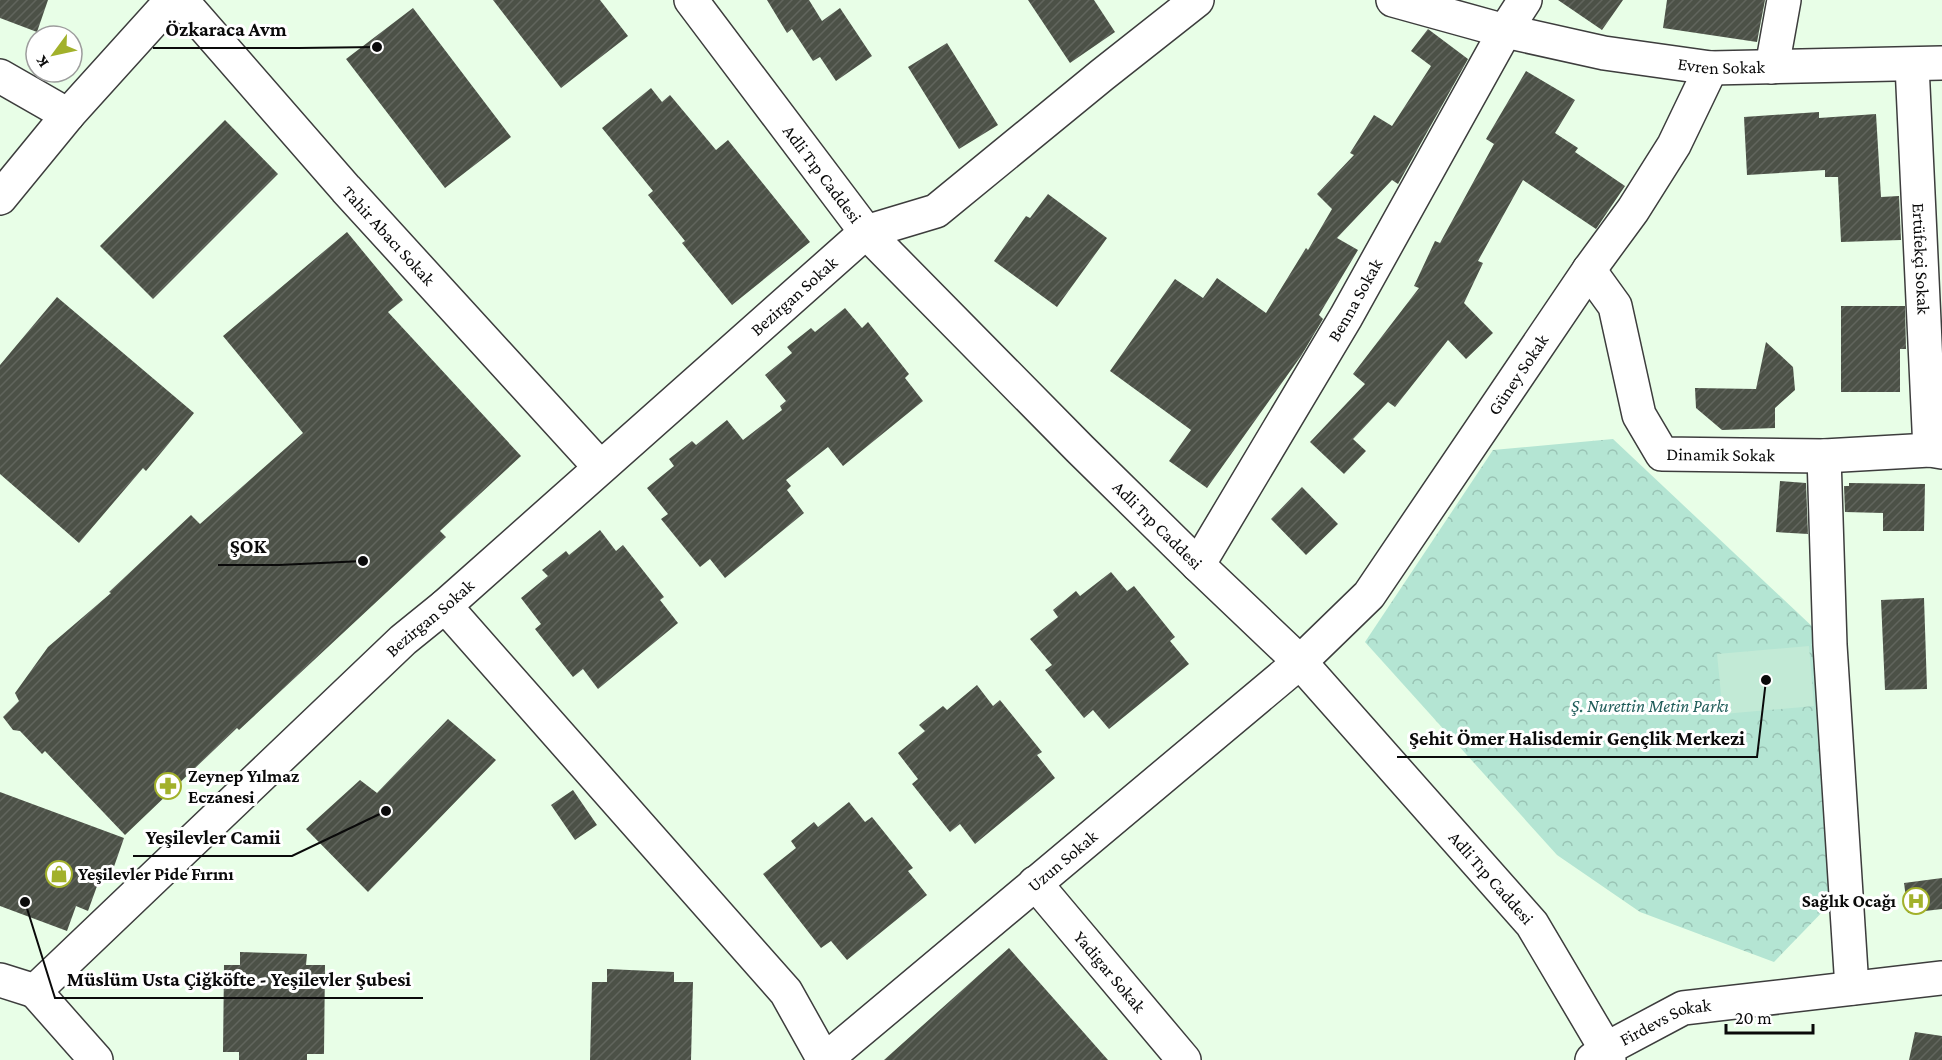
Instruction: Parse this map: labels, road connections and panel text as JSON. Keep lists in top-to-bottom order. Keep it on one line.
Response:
{"streets":{"street":["Evren Sokak","Adli Tıp Caddesi","Tahir Abacı Sokak","Ertüfekçi Sokak","Bezirgan Sokak","Benna Sokak","Güney Sokak","Dinamik Sokak","Uzun Sokak","Yadigar Sokak","Firdevs Sokak"]},"crossings":[["Evren Sokak","Ertüfekçi Sokak"],["Evren Sokak","Benna Sokak"],["Evren Sokak","Güney Sokak"],["Adli Tıp Caddesi","Bezirgan Sokak"],["Adli Tıp Caddesi","Benna Sokak"],["Adli Tıp Caddesi","Güney Sokak"],["Adli Tıp Caddesi","Uzun Sokak"],["Adli Tıp Caddesi","Firdevs Sokak"],["Tahir Abacı Sokak","Bezirgan Sokak"],["Ertüfekçi Sokak","Dinamik Sokak"],["Güney Sokak","Dinamik Sokak"],["Güney Sokak","Uzun Sokak"],["Uzun Sokak","Yadigar Sokak"]],"parks":["Ş. Nurettin Metin Parkı"],"places":{"other":["Özkaraca Avm","ŞOK","Şehit Ömer Halisdemir Gençlik Merkezi","Yeşilevler Camii","Müslüm Usta Çiğköfte - Yeşilevler Şubesi"],"pharmacy":["Zeynep Yılmaz Eczanesi"],"shop":["Yeşilevler Pide Fırını"],"hospital":["Sağlık Ocağı"]},"scale_bar":"20 m","north":"bottom left"}
